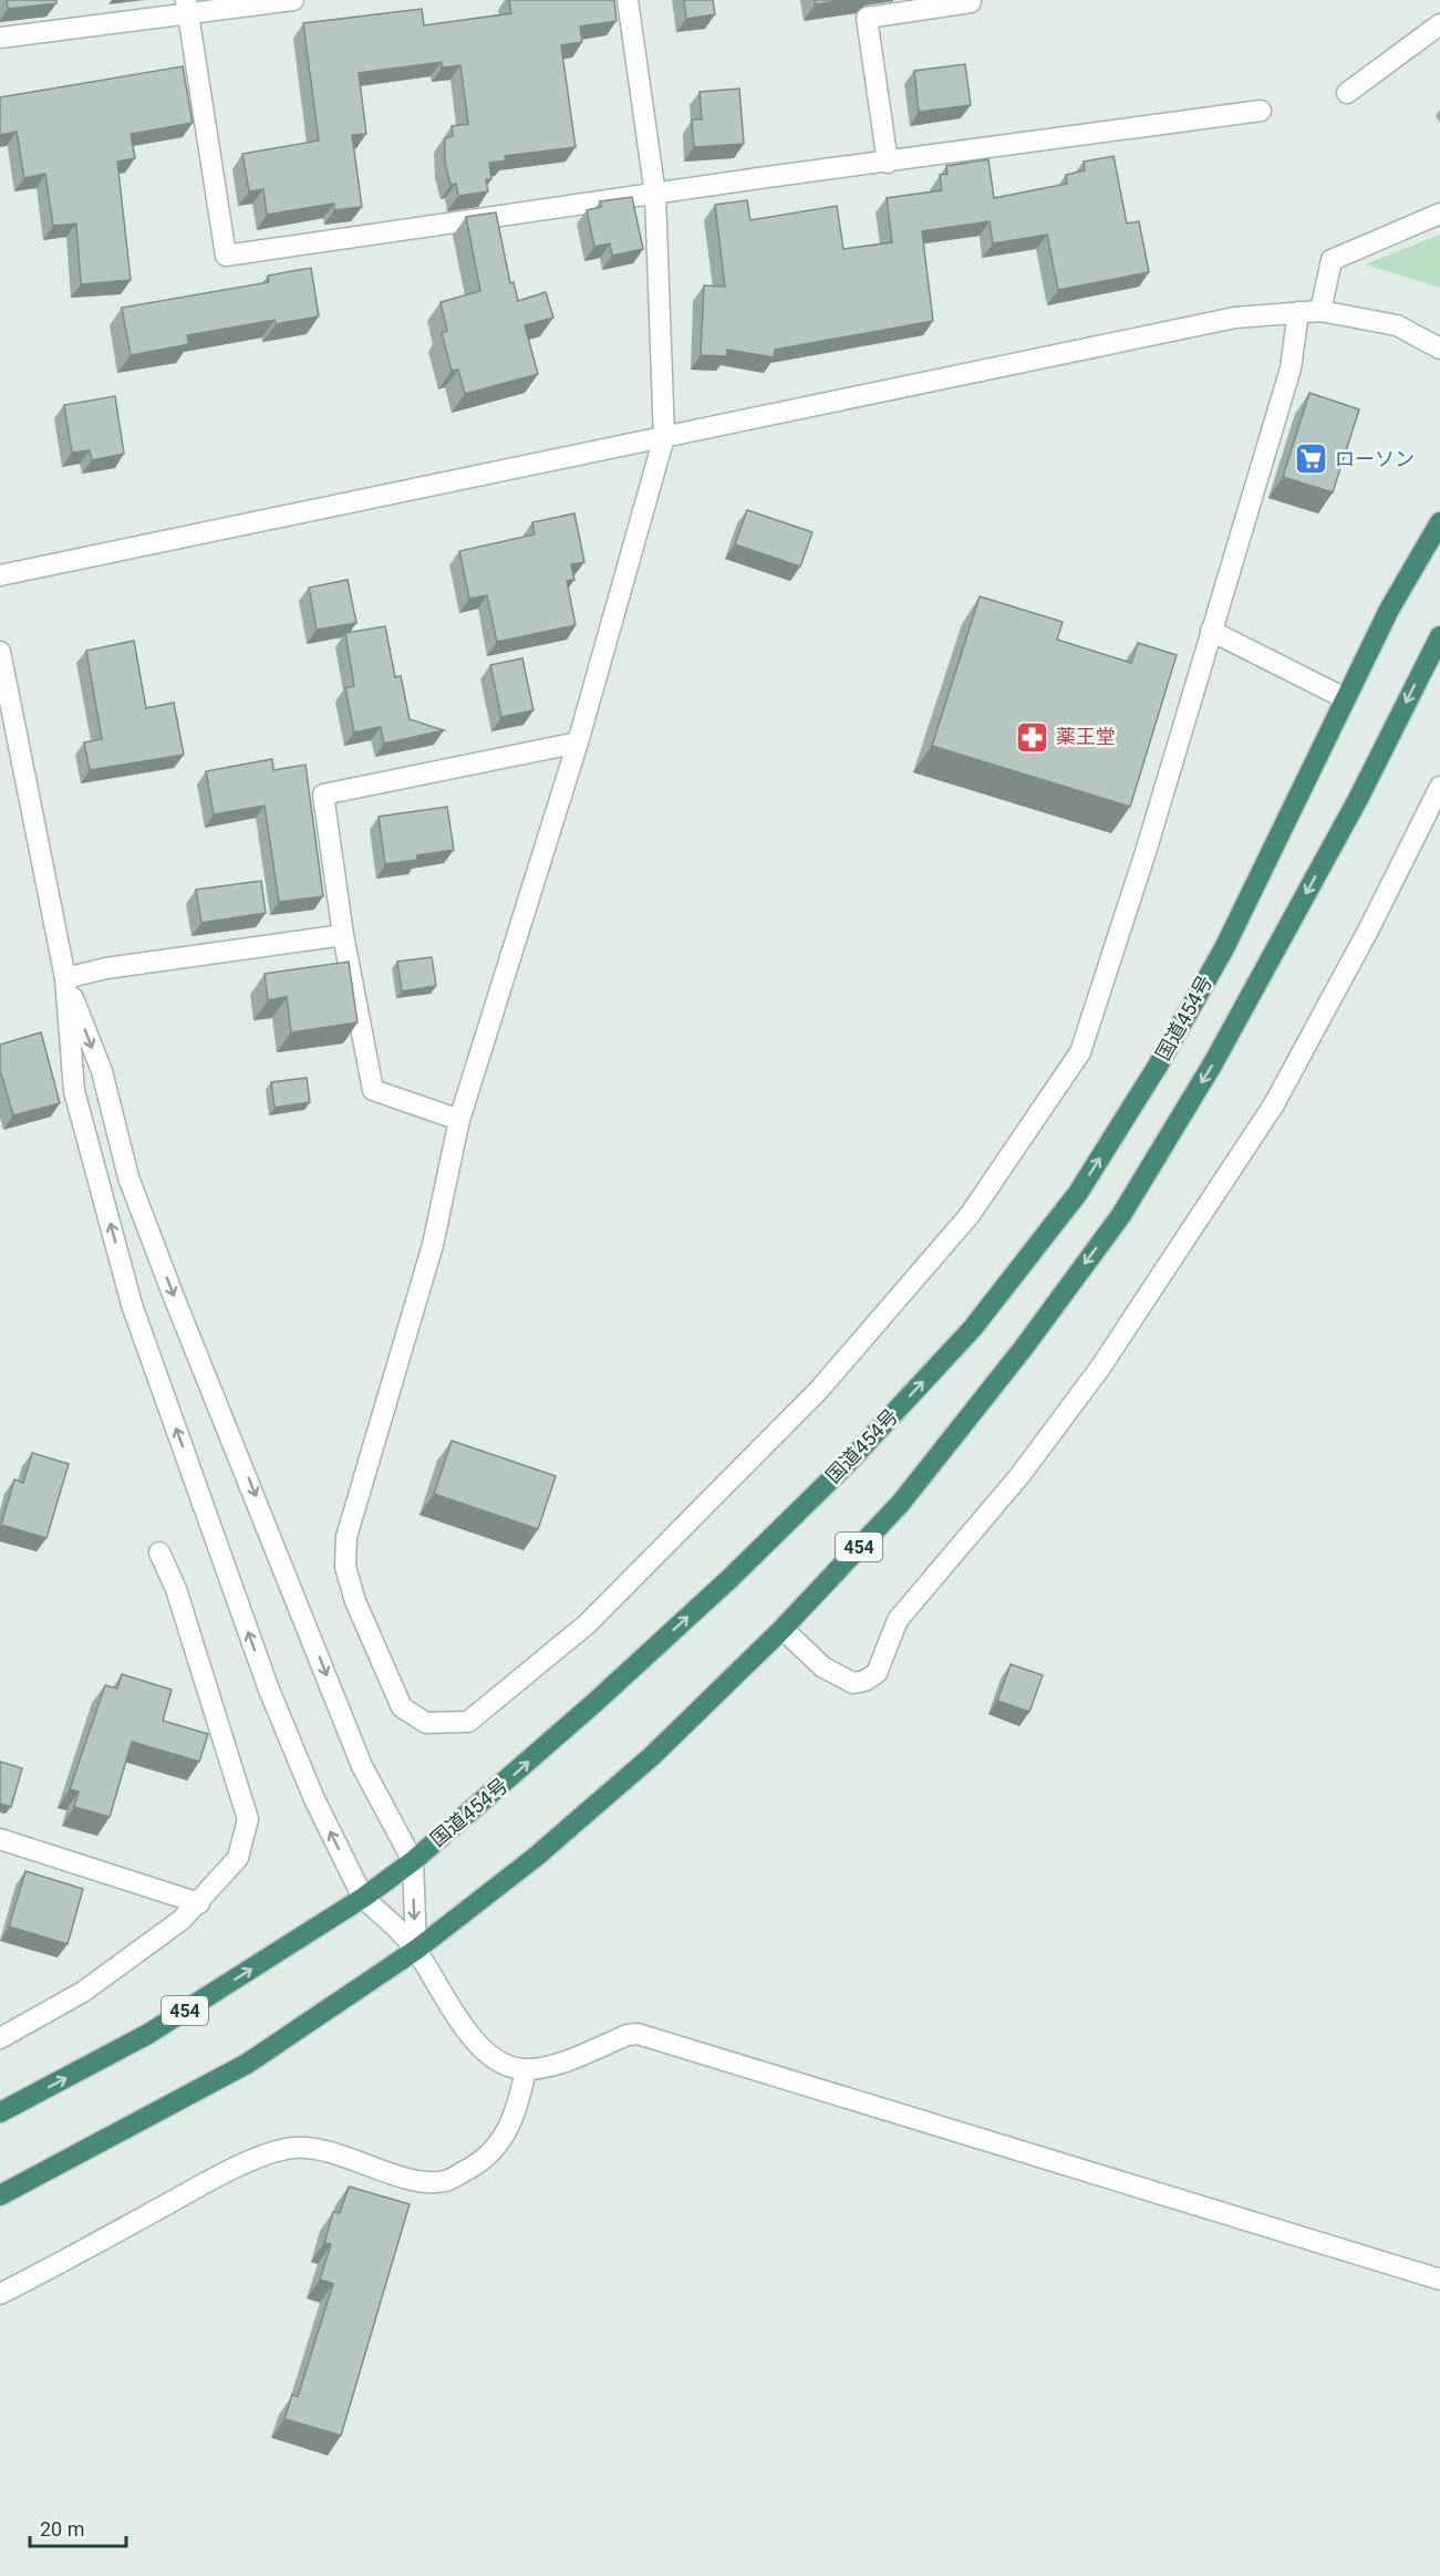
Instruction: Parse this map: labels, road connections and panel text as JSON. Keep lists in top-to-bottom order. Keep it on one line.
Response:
{"streets":{"highway":["国道454号","454"]},"places":{"supermarket":["ローソン"],"pharmacy":["薬王堂"]},"scale_bar":"20 m"}
